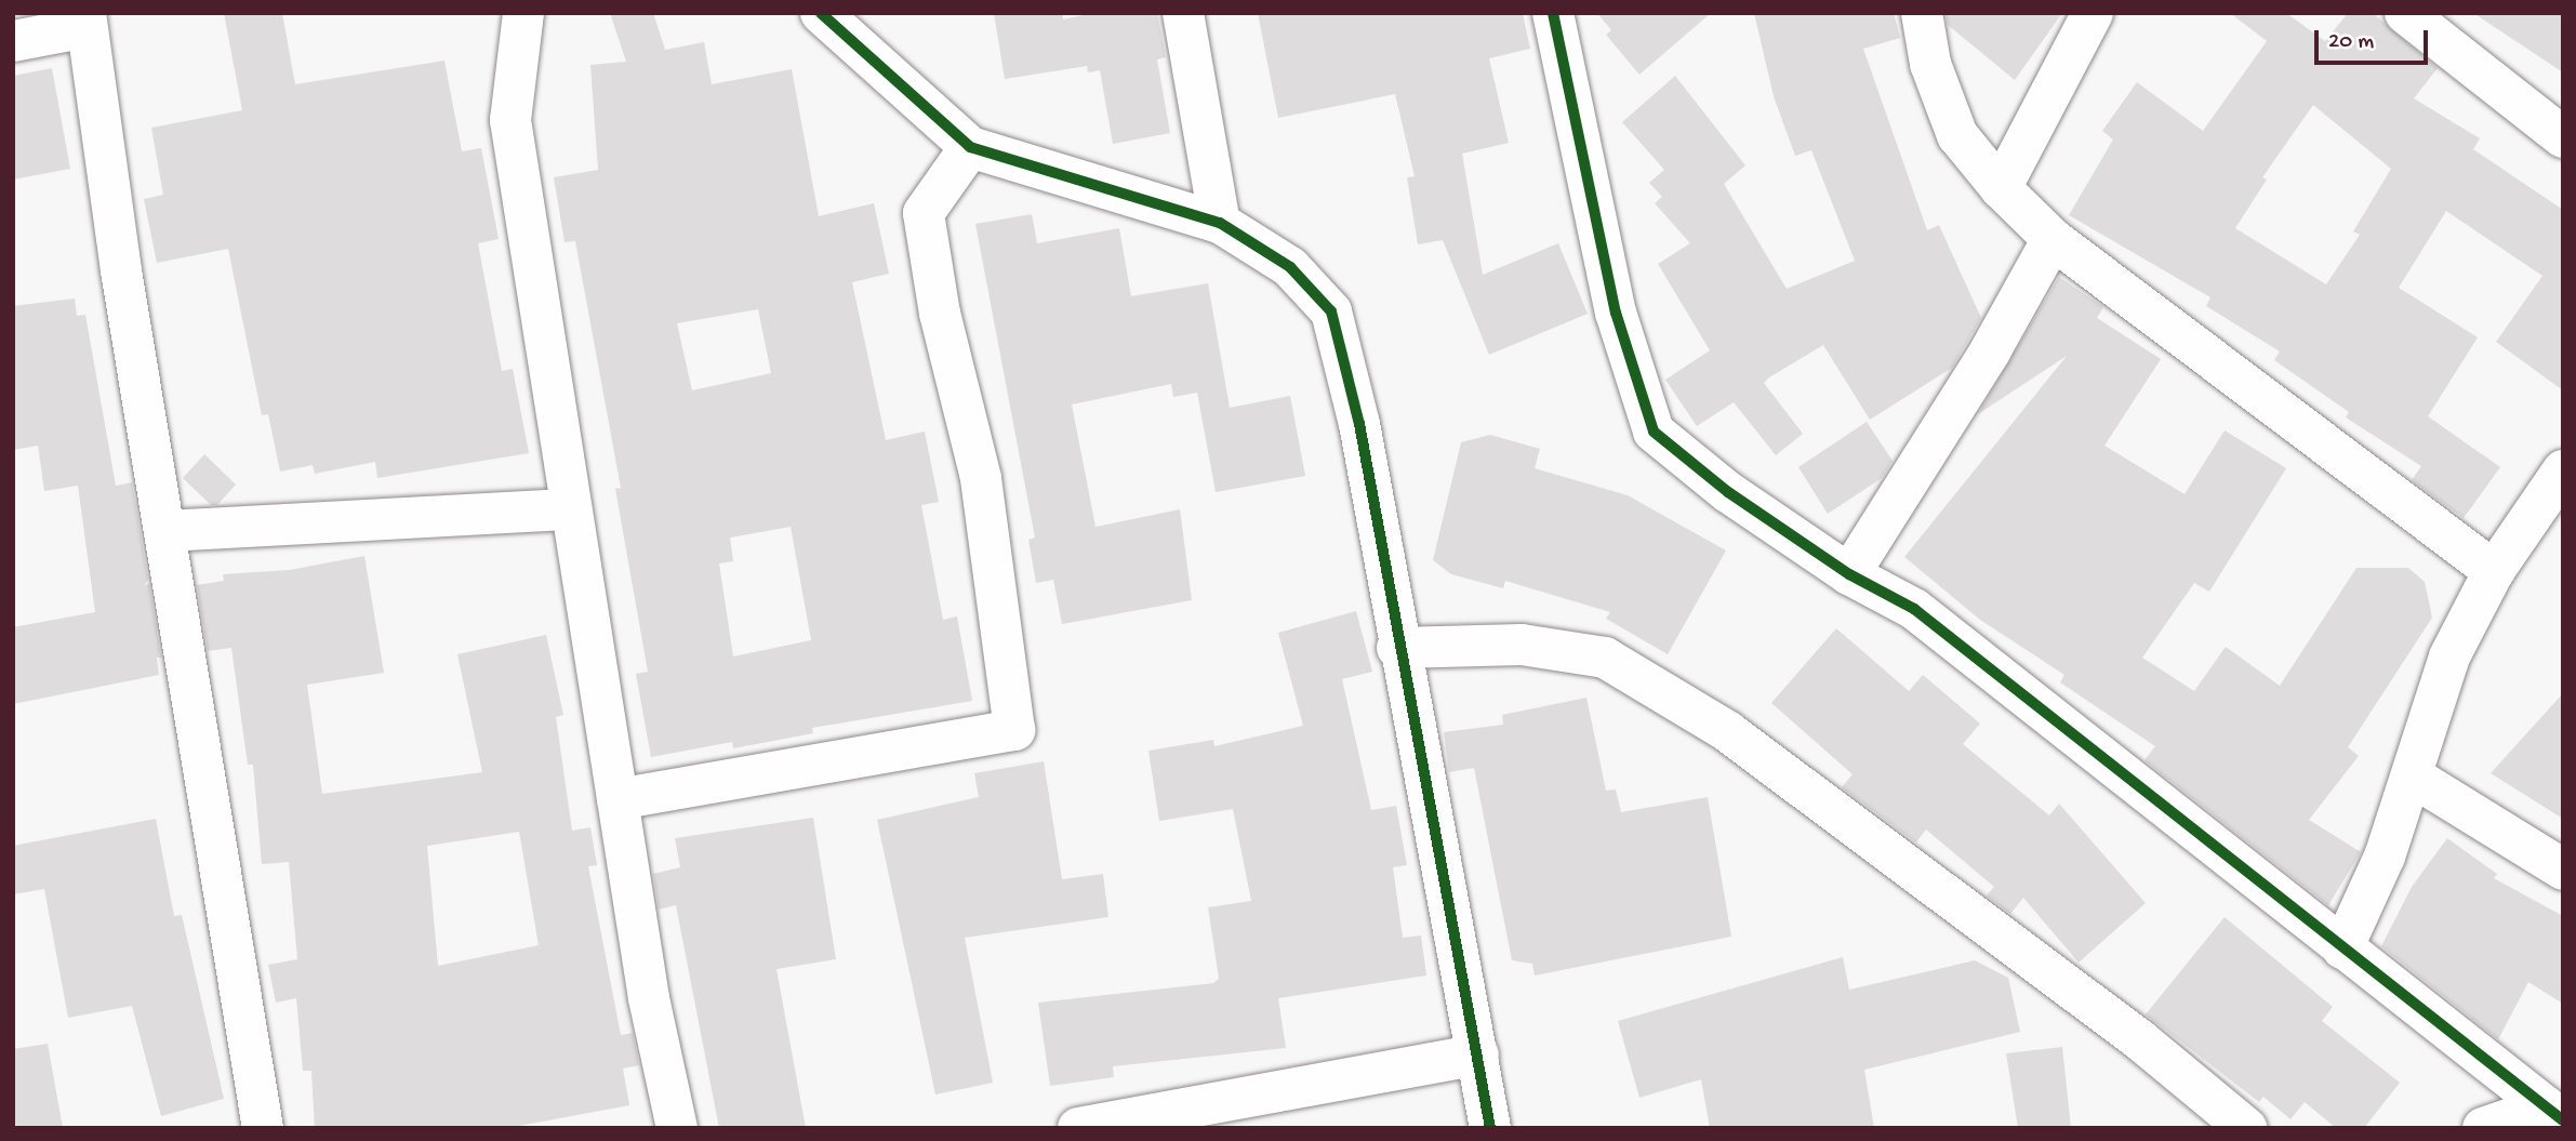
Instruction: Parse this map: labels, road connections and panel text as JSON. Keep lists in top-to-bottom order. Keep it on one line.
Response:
{"scale_bar":"20 m"}
